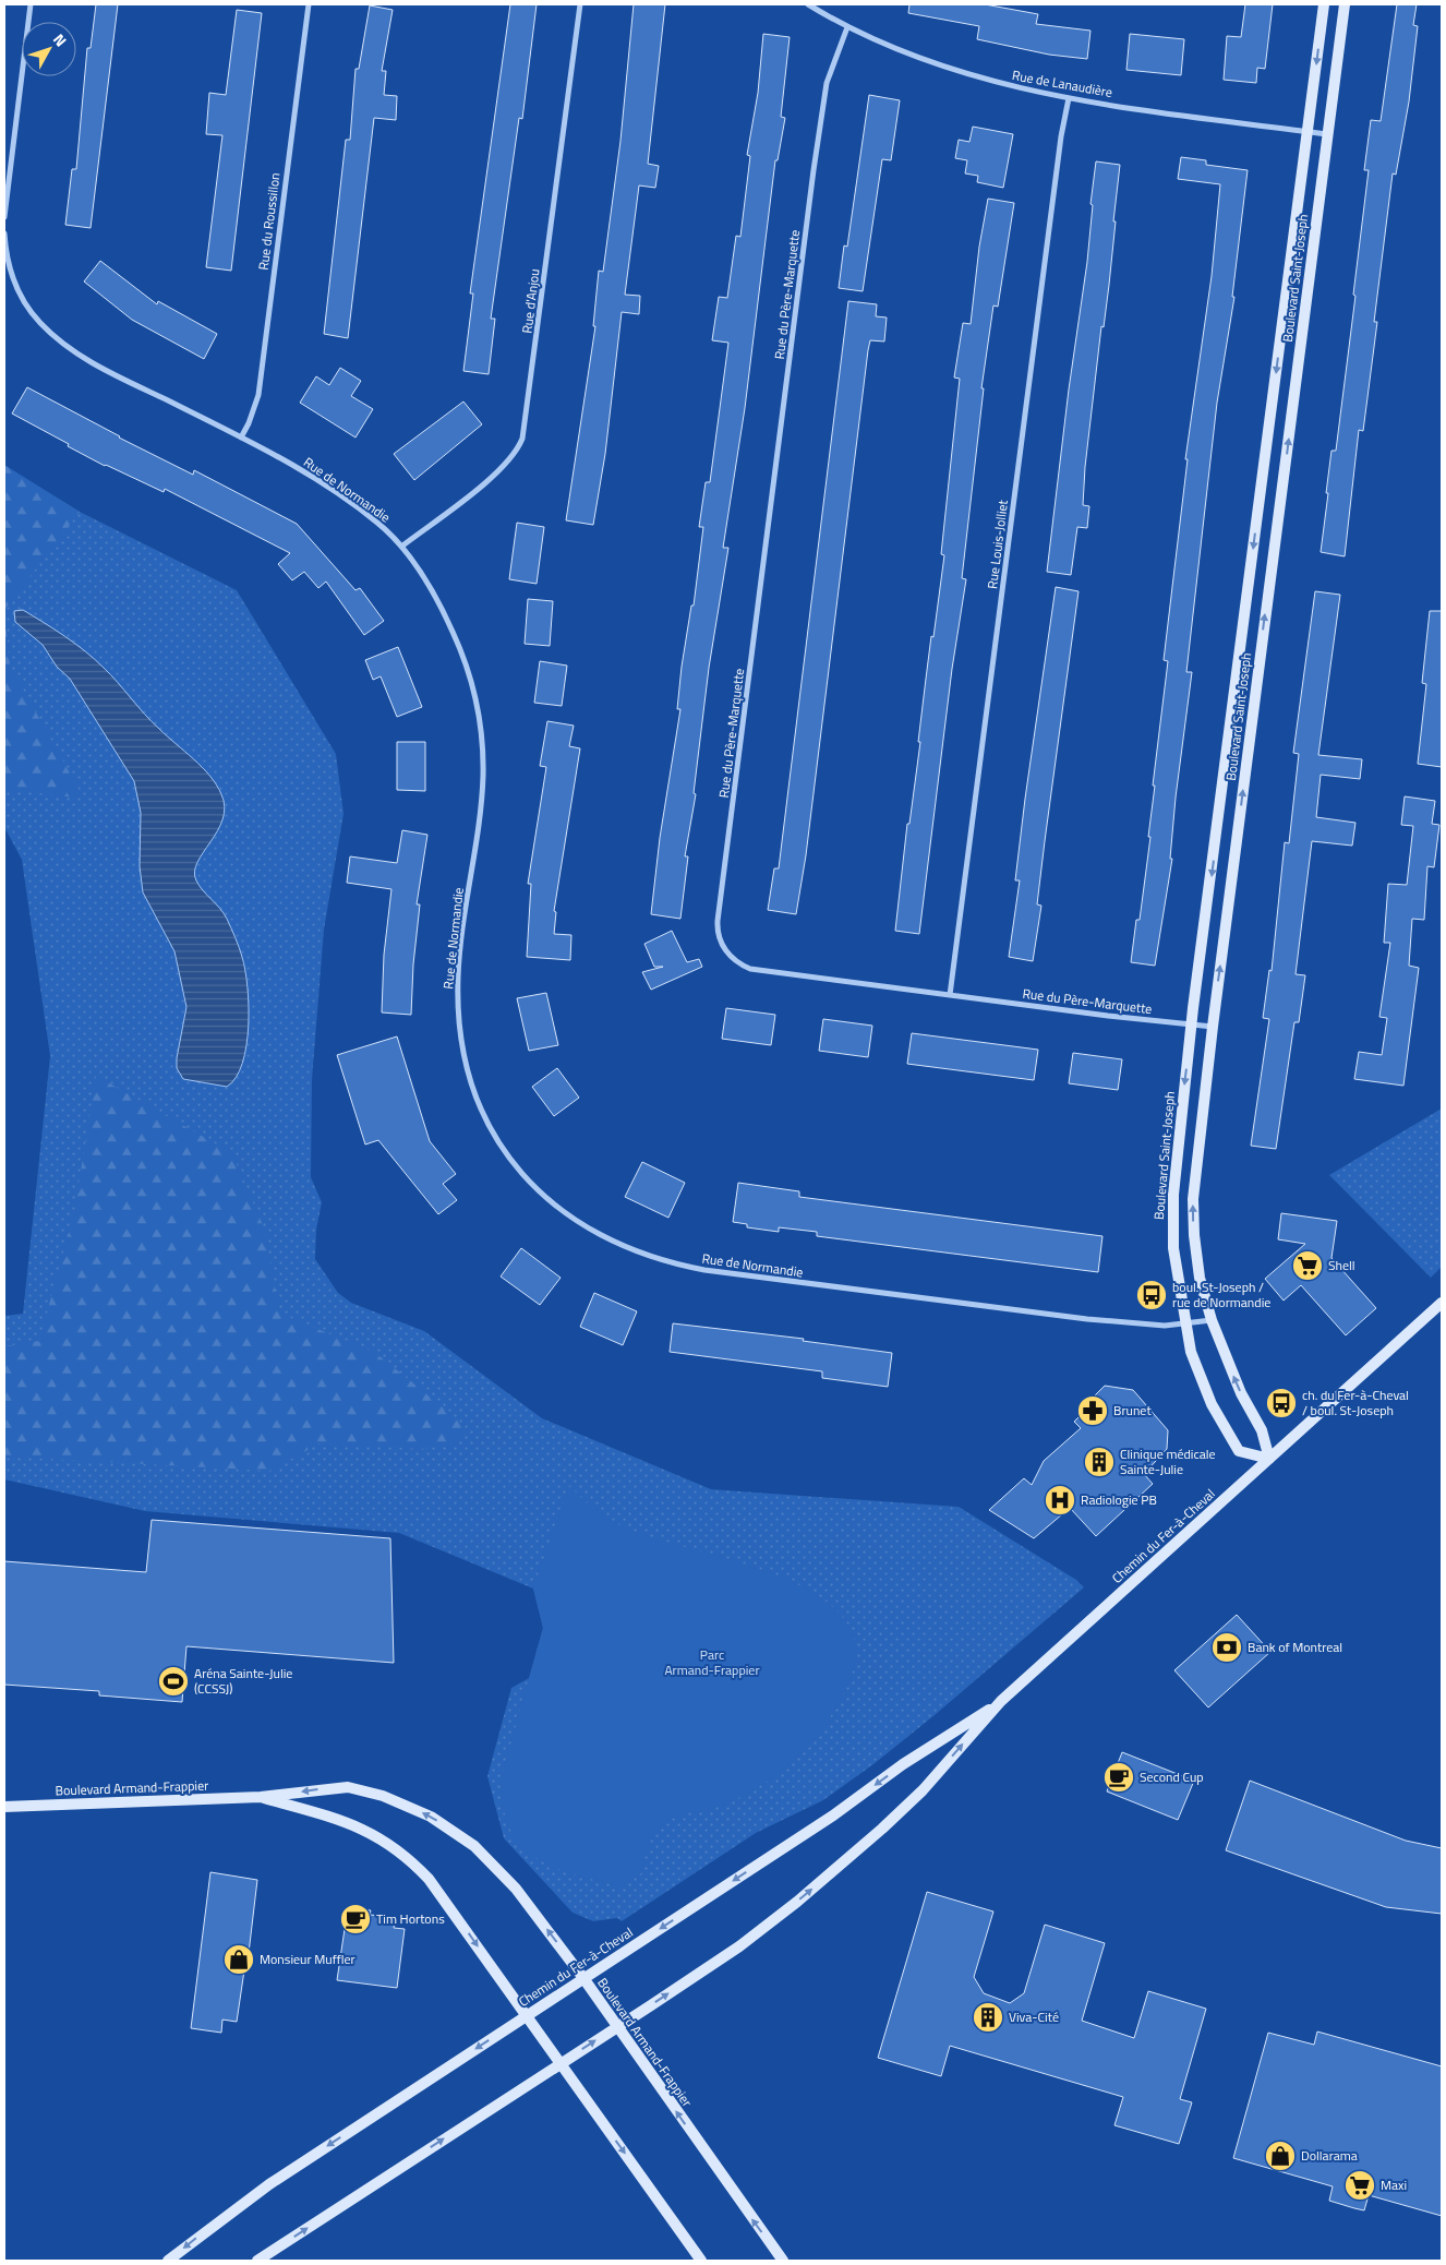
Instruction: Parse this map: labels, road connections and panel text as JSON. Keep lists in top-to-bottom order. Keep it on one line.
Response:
{"streets":{"street":["Rue de Lanaudière","Rue du Roussillon","Boulevard Saint-Joseph","Rue du Père-Marquette","Rue d'Anjou","Rue de Normandie","Rue Louis-Jolliet","Chemin du Fer-à-Cheval","Boulevard Armand-Frappier"]},"crossings":[["Rue de Lanaudière","Boulevard Saint-Joseph"],["Rue de Lanaudière","Rue du Père-Marquette"],["Rue de Lanaudière","Rue Louis-Jolliet"],["Rue du Roussillon","Rue de Normandie"],["Boulevard Saint-Joseph","Rue du Père-Marquette"],["Boulevard Saint-Joseph","Rue de Normandie"],["Boulevard Saint-Joseph","Chemin du Fer-à-Cheval"],["Rue du Père-Marquette","Rue Louis-Jolliet"],["Rue d'Anjou","Rue de Normandie"],["Chemin du Fer-à-Cheval","Boulevard Armand-Frappier"]],"parks":["Parc Armand-Frappier"],"places":{"supermarket":["Shell","Maxi"],"bus stop":["boul. St-Joseph / rue de Normandie","ch. du Fer-à-Cheval / boul. St-Joseph"],"pharmacy":["Brunet"],"building":["Clinique médicale Sainte-Julie","Viva-Cité"],"hospital":["Radiologie PB"],"bank":["Bank of Montreal"],"sports":["Aréna Sainte-Julie (CCSSJ)"],"cafe":["Second Cup","Tim Hortons"],"shop":["Monsieur Muffler","Dollarama"]},"north":"top right"}
